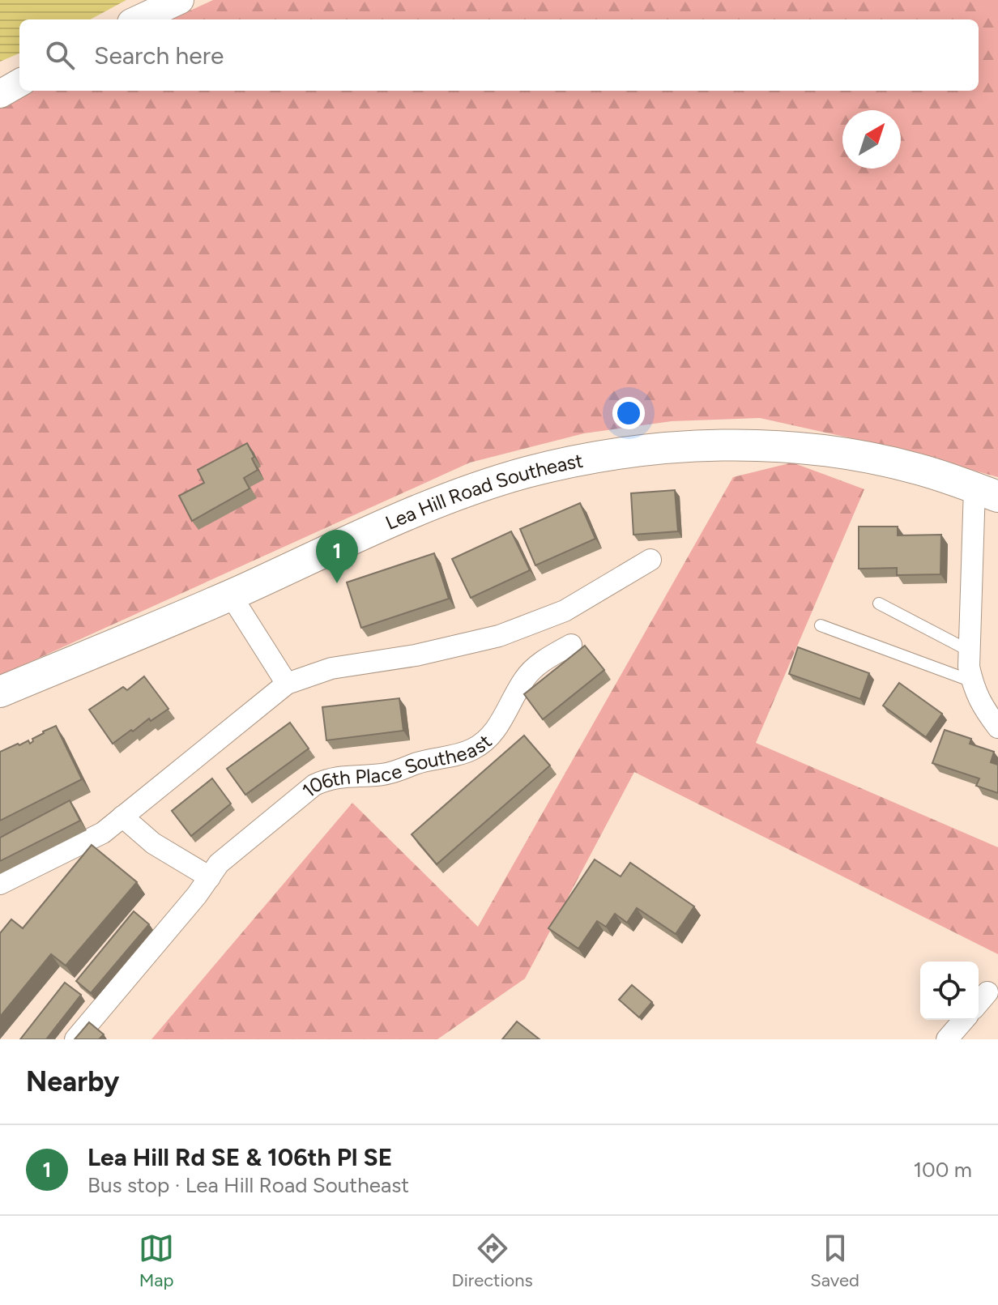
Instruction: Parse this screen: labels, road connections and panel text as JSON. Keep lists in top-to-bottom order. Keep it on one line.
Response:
{"streets":{"main road":["Lea Hill Road Southeast"],"street":["106th Place Southeast"]},"north":"top right","page":{"search":"Search here","pins":"1","heading":"Nearby","list":[{"mark":"1","name":"Lea Hill Rd SE & 106th Pl SE","note":"Bus stop · Lea Hill Road Southeast","value":"100 m"}],"nav":["Map","Directions","Saved"]}}
